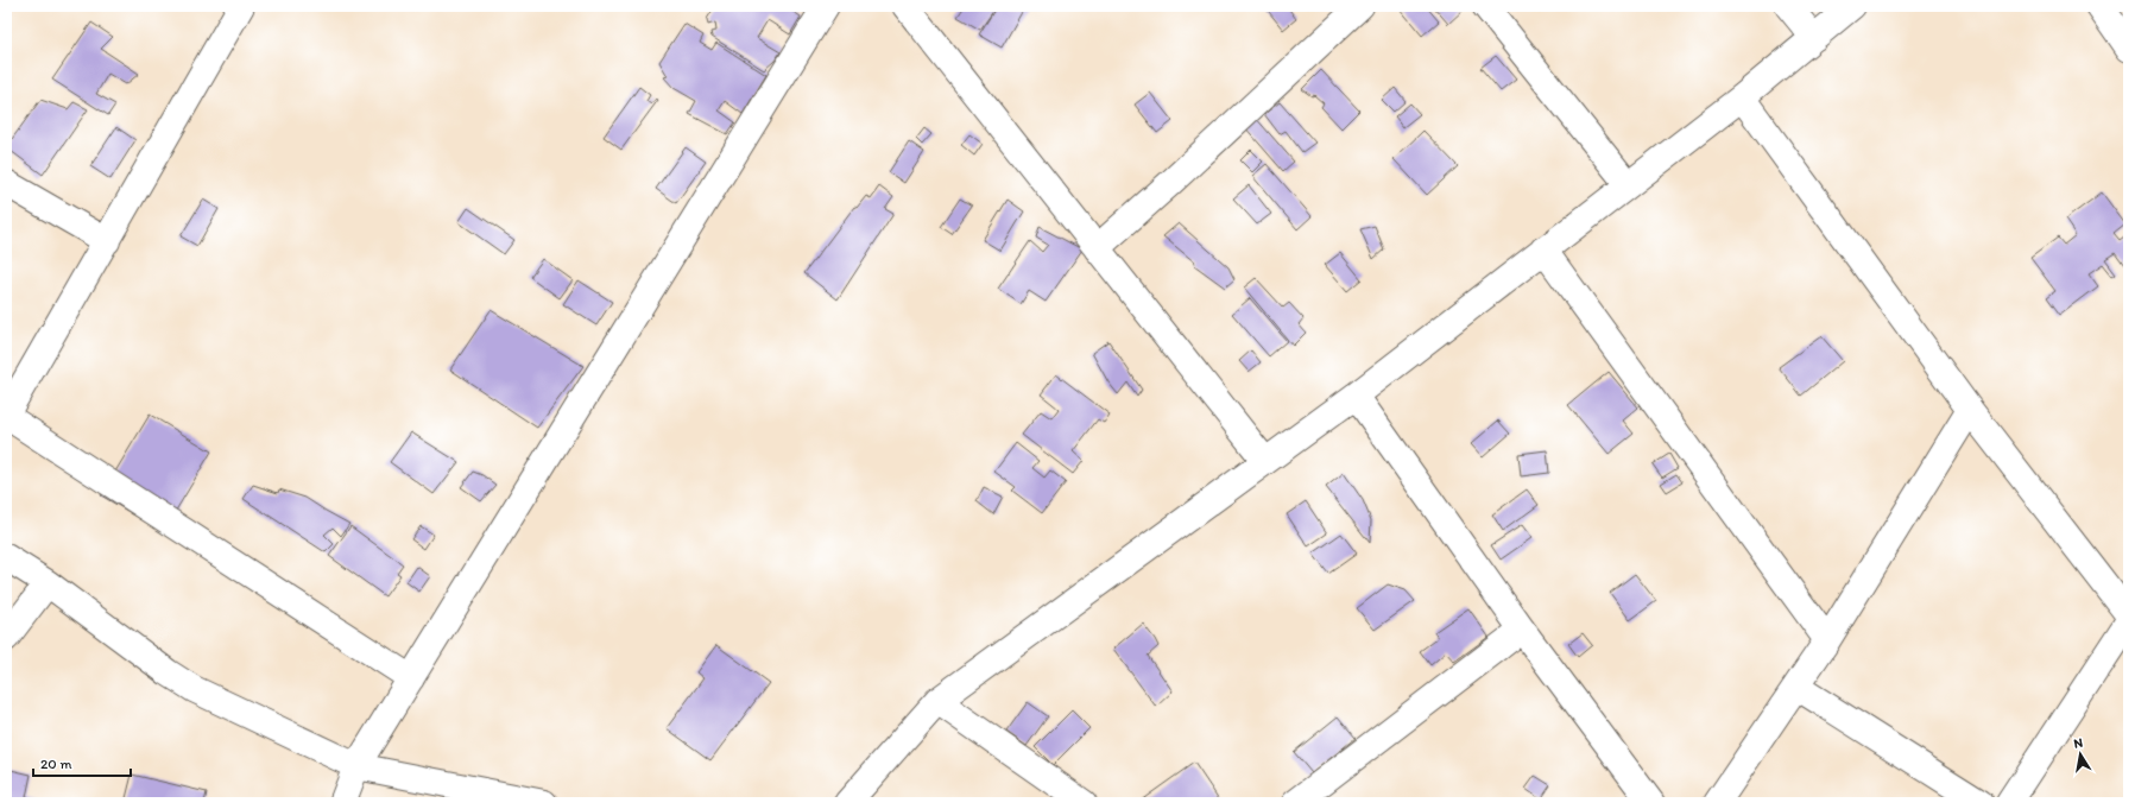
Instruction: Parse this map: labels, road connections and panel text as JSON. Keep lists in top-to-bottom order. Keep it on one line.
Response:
{"scale_bar":"20 m","north":"top"}
